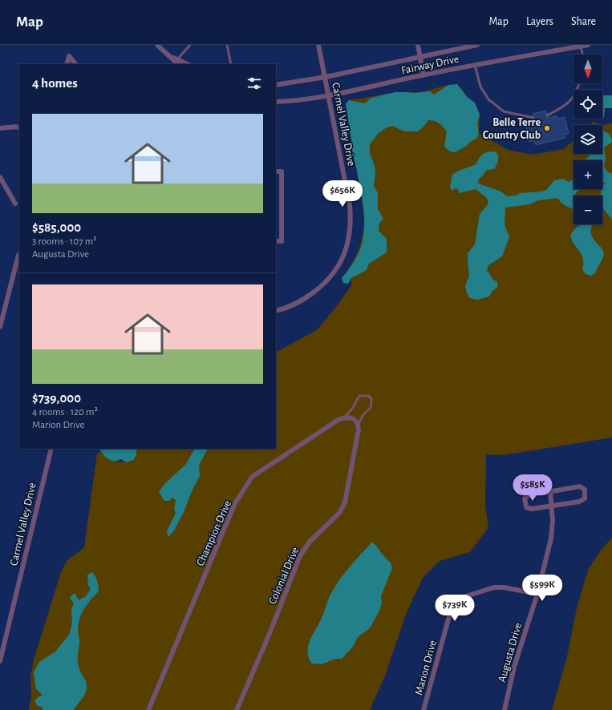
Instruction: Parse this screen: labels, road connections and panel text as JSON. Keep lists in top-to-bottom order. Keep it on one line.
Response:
{"streets":{"street":["Fairway Drive","Carmel Valley Drive","Champion Drive","Colonial Drive","Augusta Drive","Marion Drive"]},"crossings":[["Fairway Drive","Carmel Valley Drive"],["Augusta Drive","Marion Drive"]],"places":["Belle Terre Country Club"],"north":"bottom","page":{"header":"Map","nav":["Map","Layers","Share"],"map_buttons":["+","−"],"heading":"4 homes","list":[{"name":"$585,000","note":"3 rooms · 107 m² · Augusta Drive"},{"name":"$739,000","note":"4 rooms · 120 m² · Marion Drive"}],"price":["$656K","$585K","$599K","$739K"]}}
